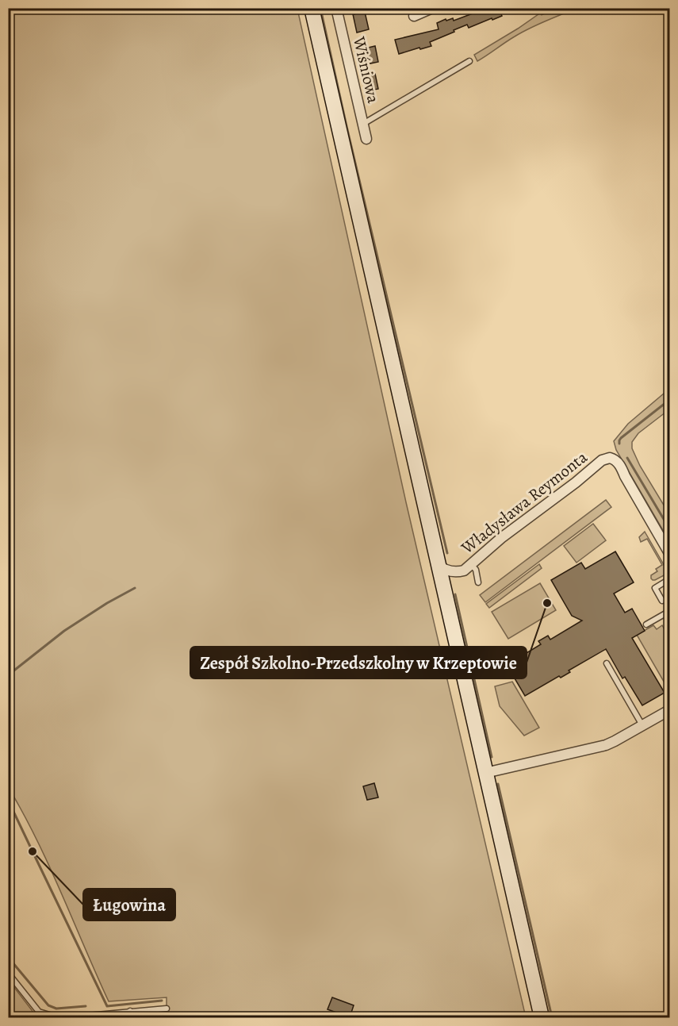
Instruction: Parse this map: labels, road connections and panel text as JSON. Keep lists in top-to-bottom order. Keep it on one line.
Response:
{"streets":{"street":["Wiśniowa","Władysława Reymonta"]},"places":["Zespół Szkolno-Przedszkolny w Krzeptowie","Ługowina"]}
